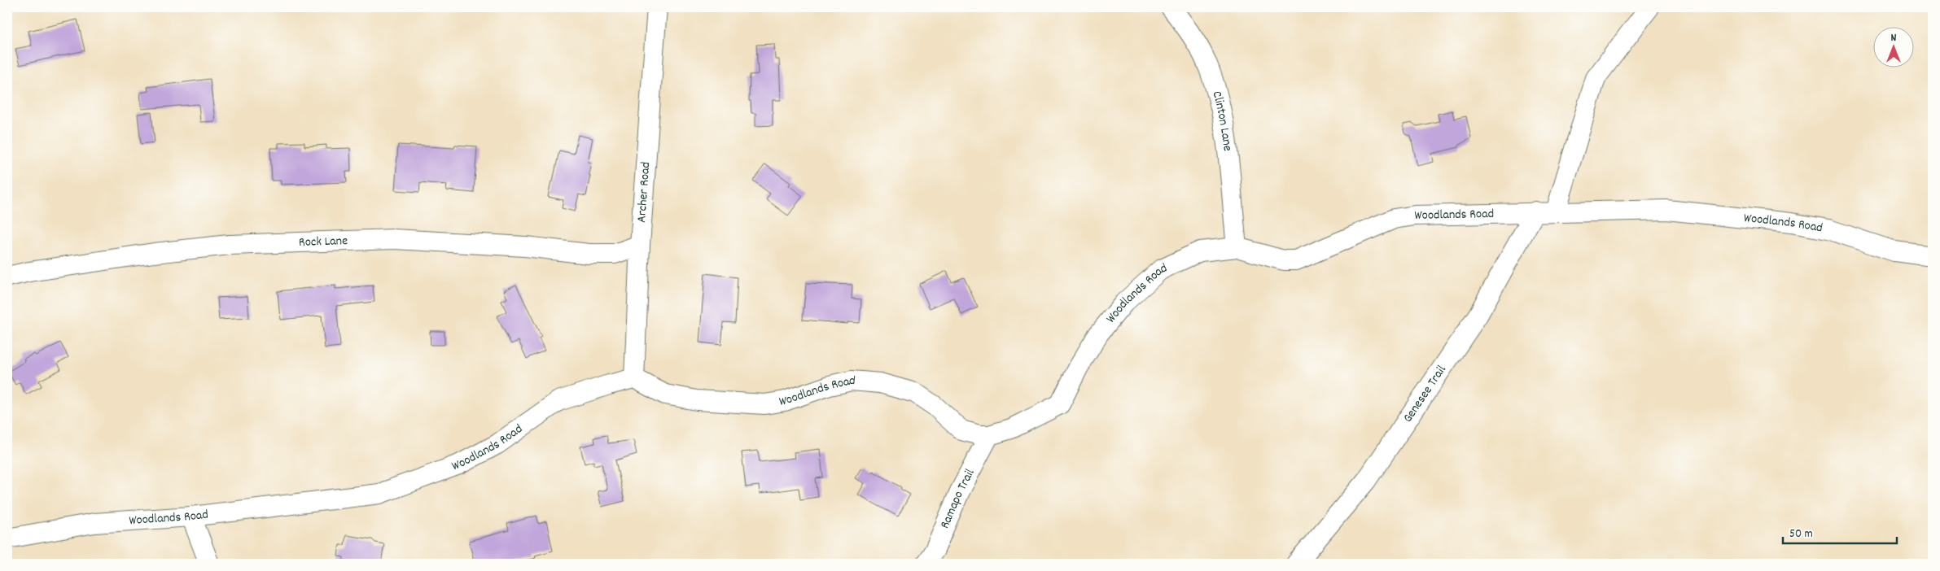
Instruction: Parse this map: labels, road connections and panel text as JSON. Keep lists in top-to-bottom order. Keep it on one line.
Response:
{"streets":{"street":["Clinton Lane","Archer Road","Woodlands Road","Rock Lane","Genesee Trail","Ramapo Trail"]},"crossings":[["Clinton Lane","Woodlands Road"],["Archer Road","Woodlands Road"],["Archer Road","Rock Lane"],["Woodlands Road","Genesee Trail"],["Woodlands Road","Ramapo Trail"]],"scale_bar":"50 m","north":"top"}
